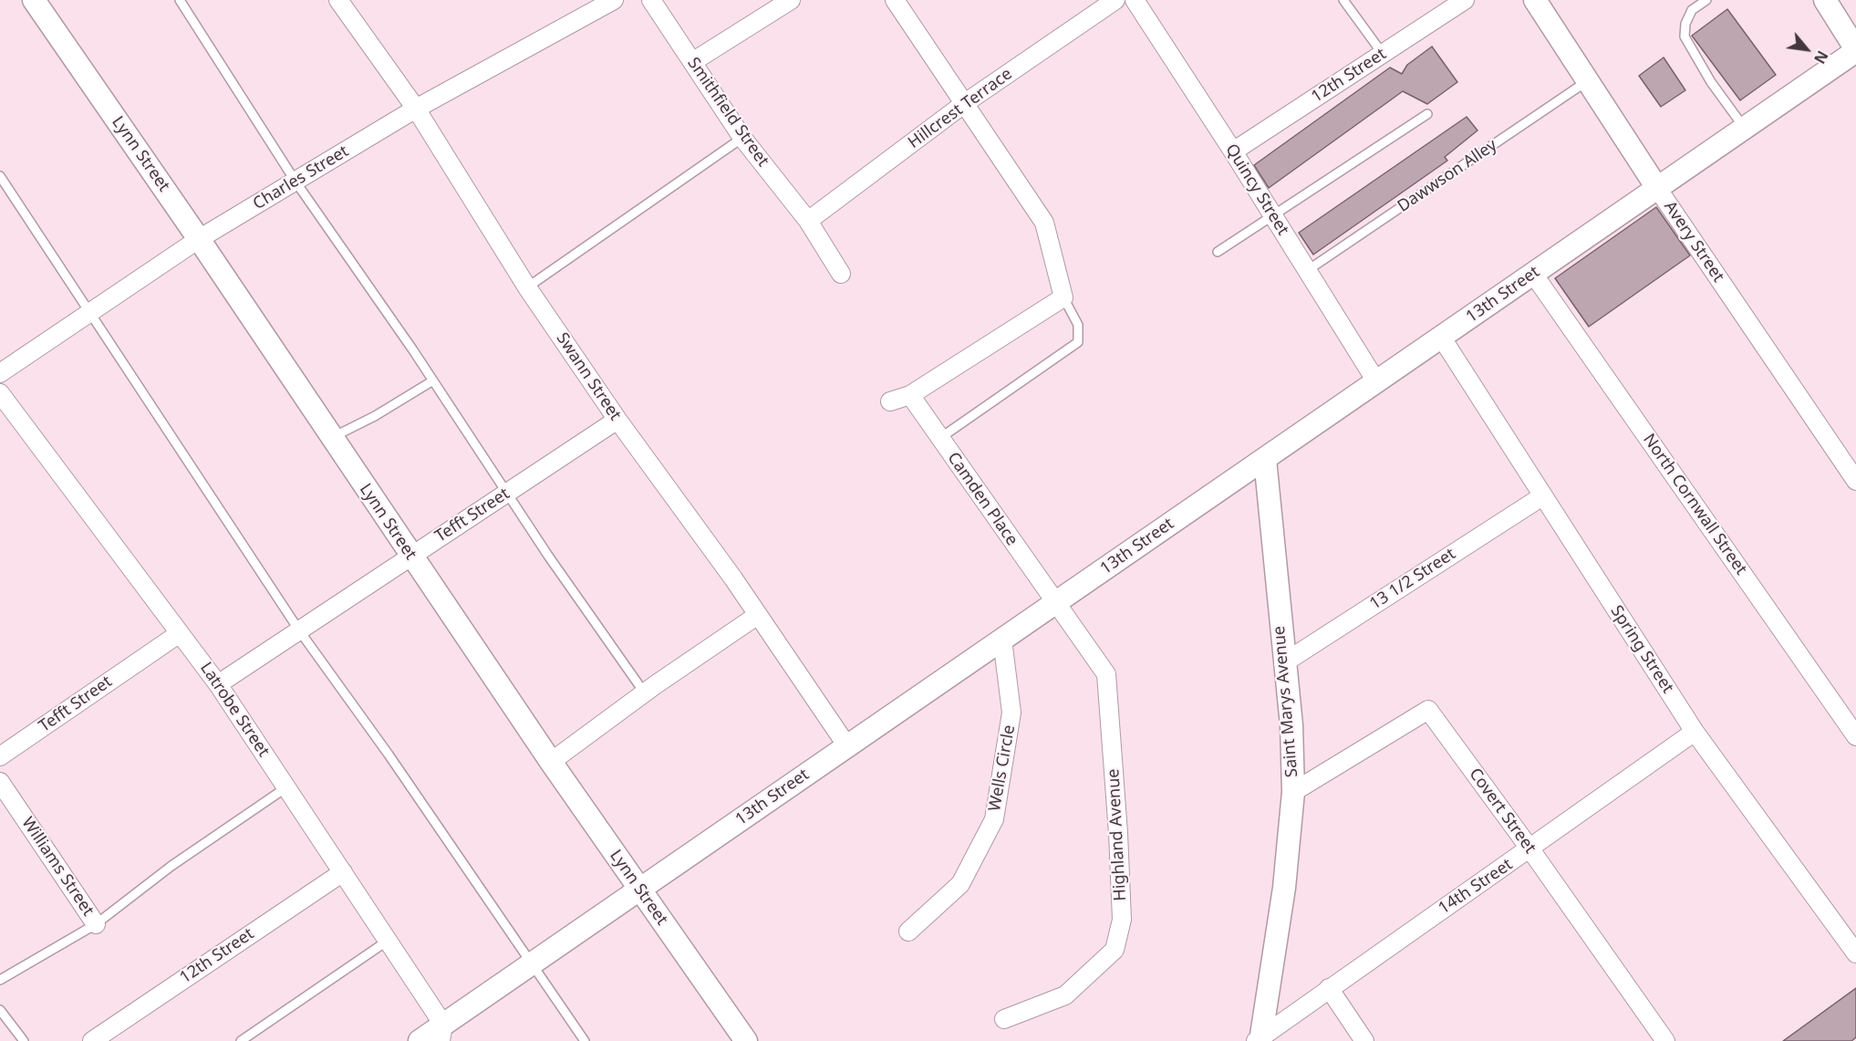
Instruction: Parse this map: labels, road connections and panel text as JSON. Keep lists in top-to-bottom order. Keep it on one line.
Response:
{"streets":{"street":["12th Street","Hillcrest Terrace","Smithfield Street","Lynn Street","Charles Street","Quincy Street","Avery Street","13th Street","Swann Street","Camden Place","North Cornwall Street","Tefft Street","13 1/2 Street","Spring Street","Saint Marys Avenue","Latrobe Street","Wells Circle","Covert Street","Highland Avenue","Williams Street","14th Street"],"lane":["Dawwson Alley"]},"crossings":[["12th Street","Quincy Street"],["12th Street","Latrobe Street"],["Hillcrest Terrace","Smithfield Street"],["Lynn Street","Charles Street"],["Lynn Street","13th Street"],["Lynn Street","Tefft Street"],["Dawwson Alley","Quincy Street"],["Dawwson Alley","Avery Street"],["Charles Street","Swann Street"],["Quincy Street","13th Street"],["Avery Street","13th Street"],["13th Street","Swann Street"],["13th Street","Camden Place"],["13th Street","North Cornwall Street"],["13th Street","Spring Street"],["13th Street","Saint Marys Avenue"],["13th Street","Latrobe Street"],["13th Street","Wells Circle"],["13th Street","Highland Avenue"],["Swann Street","Tefft Street"],["Camden Place","Highland Avenue"],["Tefft Street","Latrobe Street"],["13 1/2 Street","Spring Street"],["13 1/2 Street","Saint Marys Avenue"],["Spring Street","14th Street"],["Saint Marys Avenue","Covert Street"],["Saint Marys Avenue","14th Street"],["Covert Street","14th Street"]],"north":"bottom right"}
